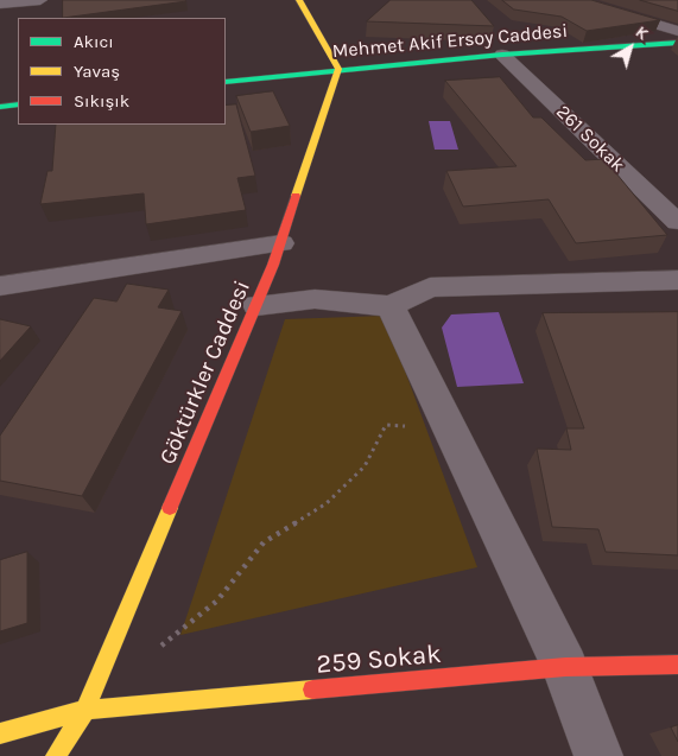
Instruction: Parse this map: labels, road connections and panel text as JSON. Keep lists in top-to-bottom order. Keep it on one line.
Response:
{"streets":{"street":["Mehmet Akif Ersoy Caddesi","261 Sokak","Göktürkler Caddesi","259 Sokak"]},"crossings":[["Mehmet Akif Ersoy Caddesi","261 Sokak"],["Mehmet Akif Ersoy Caddesi","Göktürkler Caddesi"],["Göktürkler Caddesi","259 Sokak"]],"legend":["Akıcı","Yavaş","Sıkışık"],"north":"top right"}
